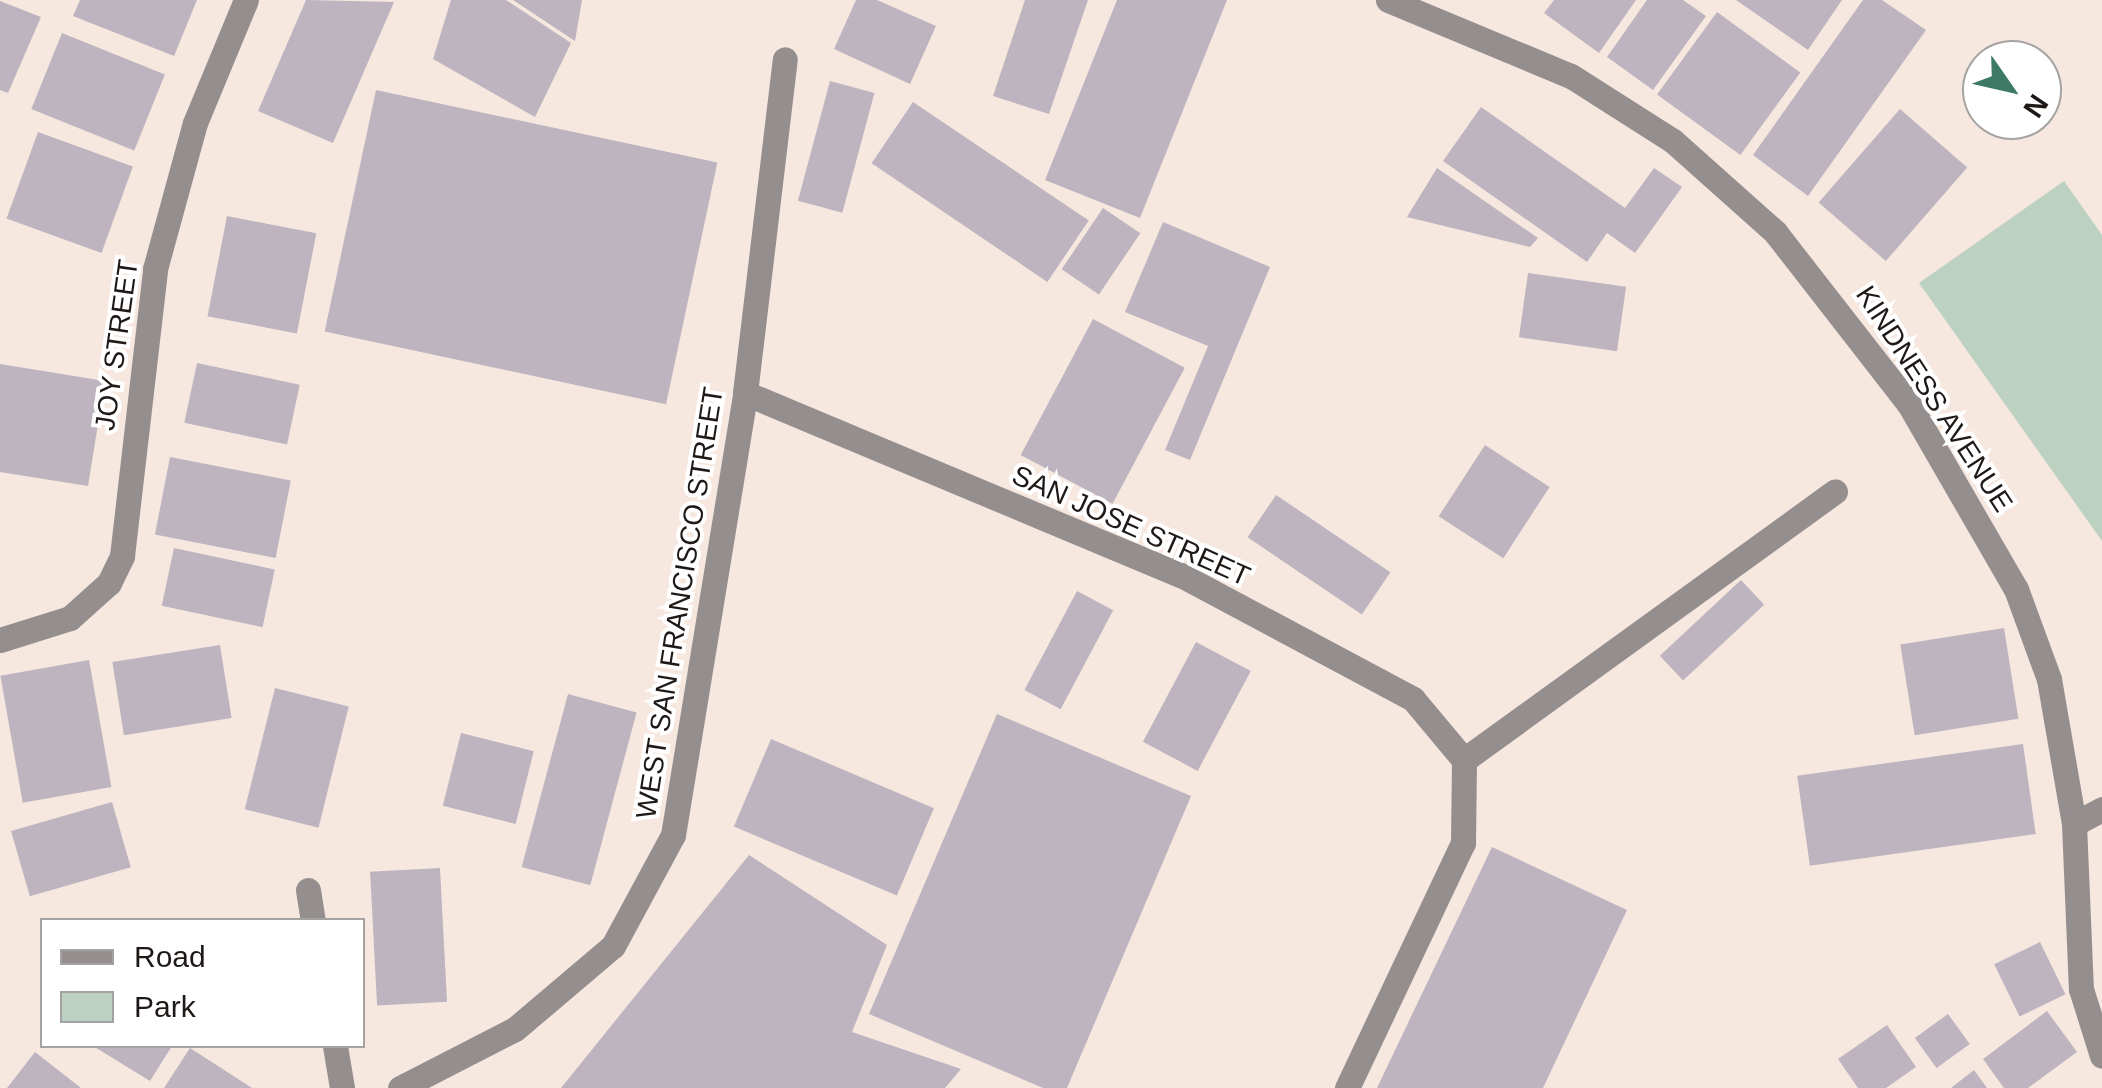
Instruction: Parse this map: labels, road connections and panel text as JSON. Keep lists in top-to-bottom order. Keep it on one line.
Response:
{"streets":{"street":["JOY STREET","KINDNESS AVENUE","SAN JOSE STREET","WEST SAN FRANCISCO STREET"]},"crossings":[["SAN JOSE STREET","WEST SAN FRANCISCO STREET"]],"legend":["Road","Park"],"north":"bottom right"}
